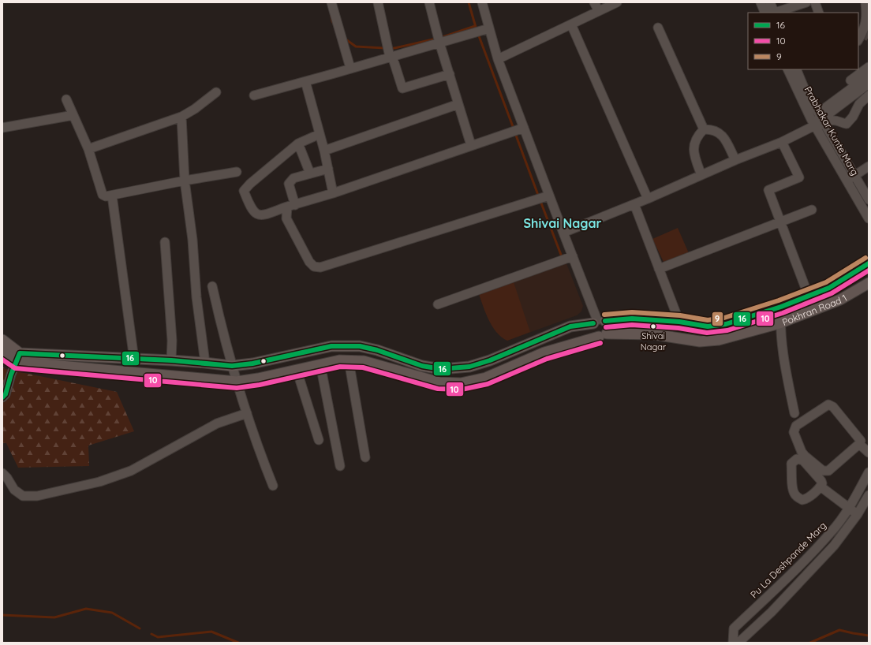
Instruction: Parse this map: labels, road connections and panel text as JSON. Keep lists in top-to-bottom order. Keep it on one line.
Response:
{"streets":{"main road":["Pokhran Road 1"],"street":["Prabhakar Kunte Marg","Pu La Deshpande Marg"]},"districts":["Shivai Nagar"],"places":["Shivai Nagar"],"lines":["transit line 9","transit line 16","transit line 10"],"legend":["16","10","9"]}
